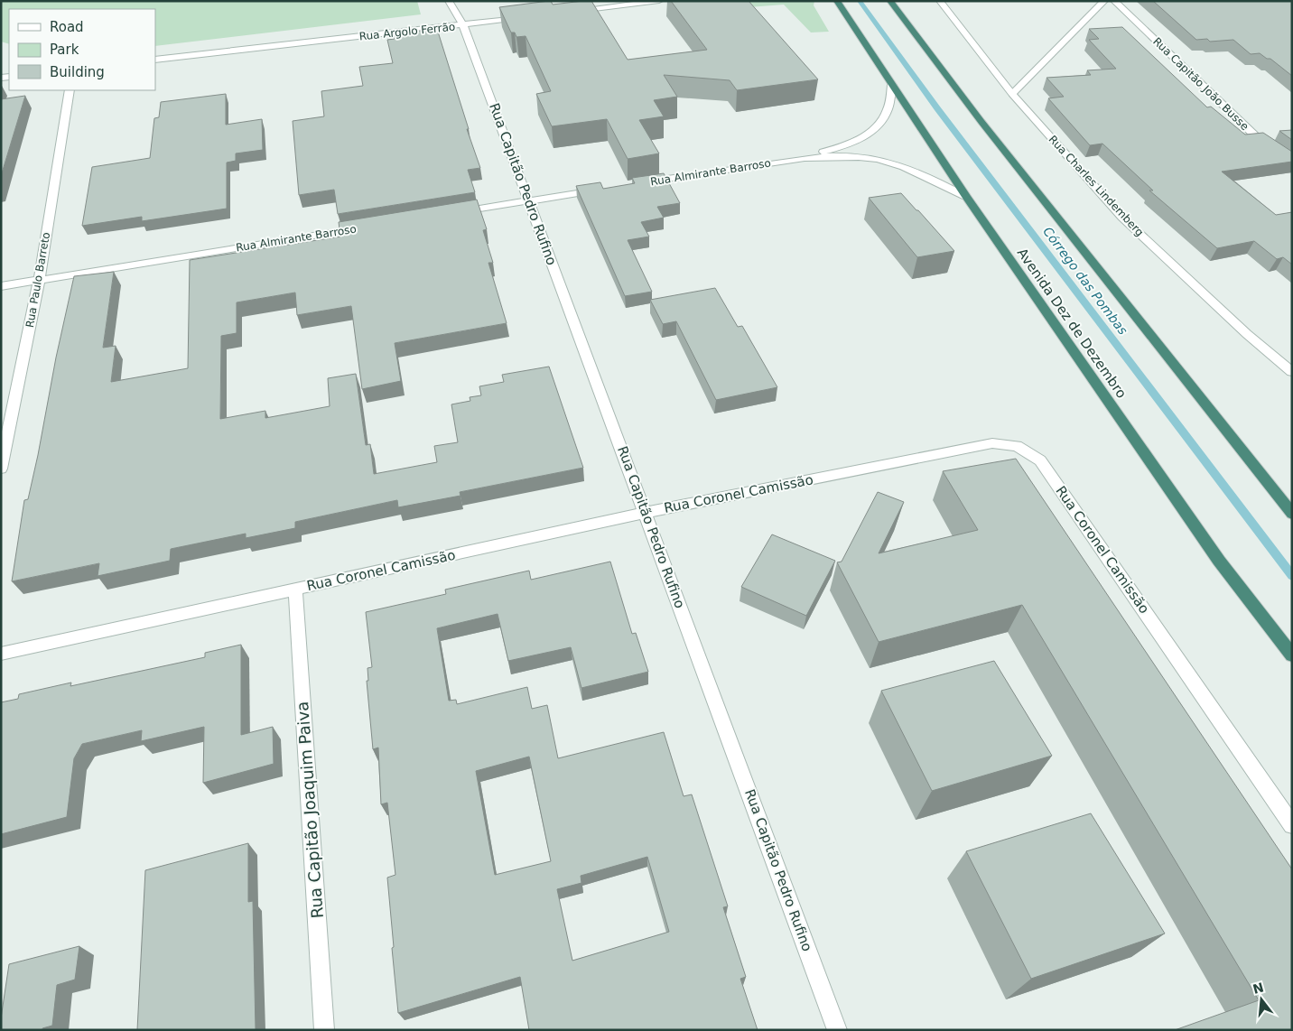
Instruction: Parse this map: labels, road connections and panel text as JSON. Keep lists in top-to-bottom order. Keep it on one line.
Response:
{"streets":{"highway":["Avenida Dez de Dezembro"],"street":["Rua Argolo Ferrão","Rua Capitão João Busse","Rua Almirante Barroso","Rua Capitão Pedro Rufino","Rua Charles Lindemberg","Rua Paulo Barreto","Rua Coronel Camissão","Rua Capitão Joaquim Paiva"]},"crossings":[["Rua Argolo Ferrão","Rua Capitão Pedro Rufino"],["Rua Almirante Barroso","Rua Paulo Barreto"],["Rua Almirante Barroso","Avenida Dez de Dezembro"],["Rua Capitão Pedro Rufino","Rua Coronel Camissão"],["Rua Coronel Camissão","Rua Capitão Joaquim Paiva"]],"water":["Córrego das Pombas"],"legend":["Road","Park","Building"],"north":"top"}
